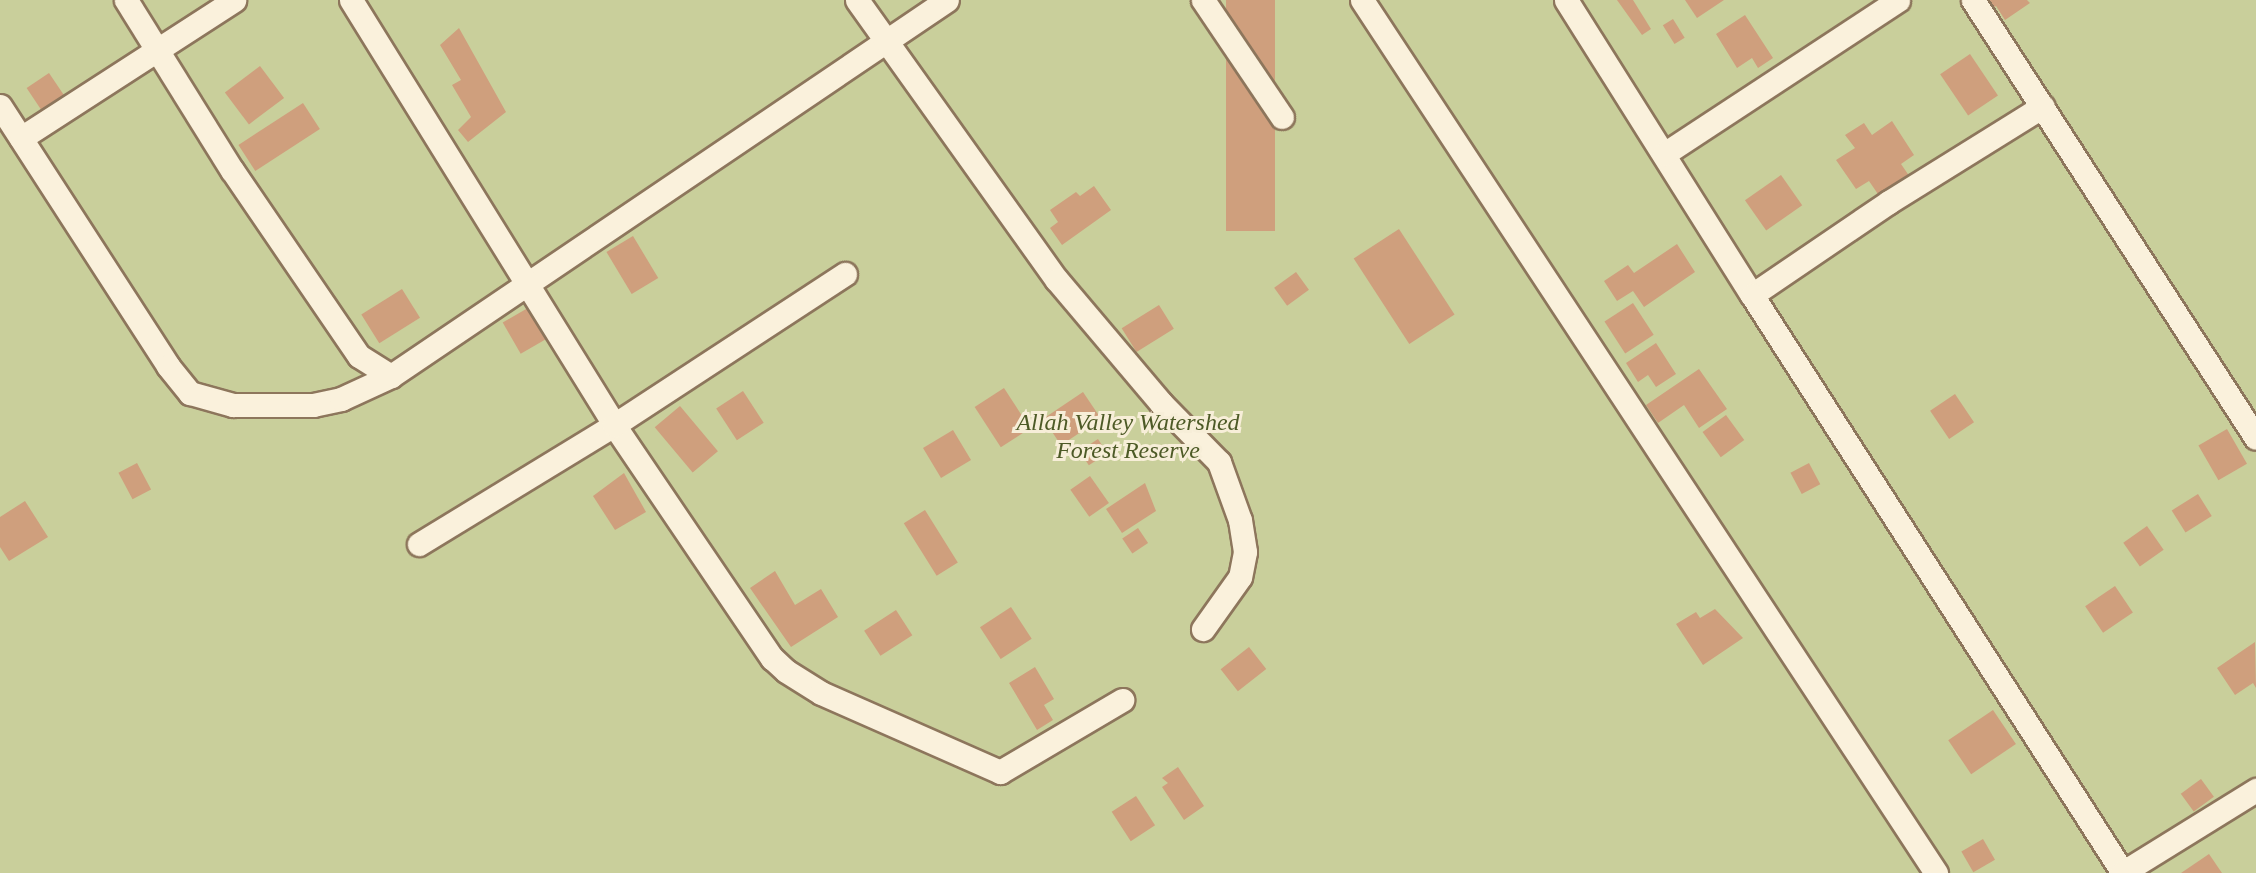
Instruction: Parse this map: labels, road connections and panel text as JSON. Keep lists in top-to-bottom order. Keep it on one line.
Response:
{"parks":["Allah Valley Watershed Forest Reserve"]}
